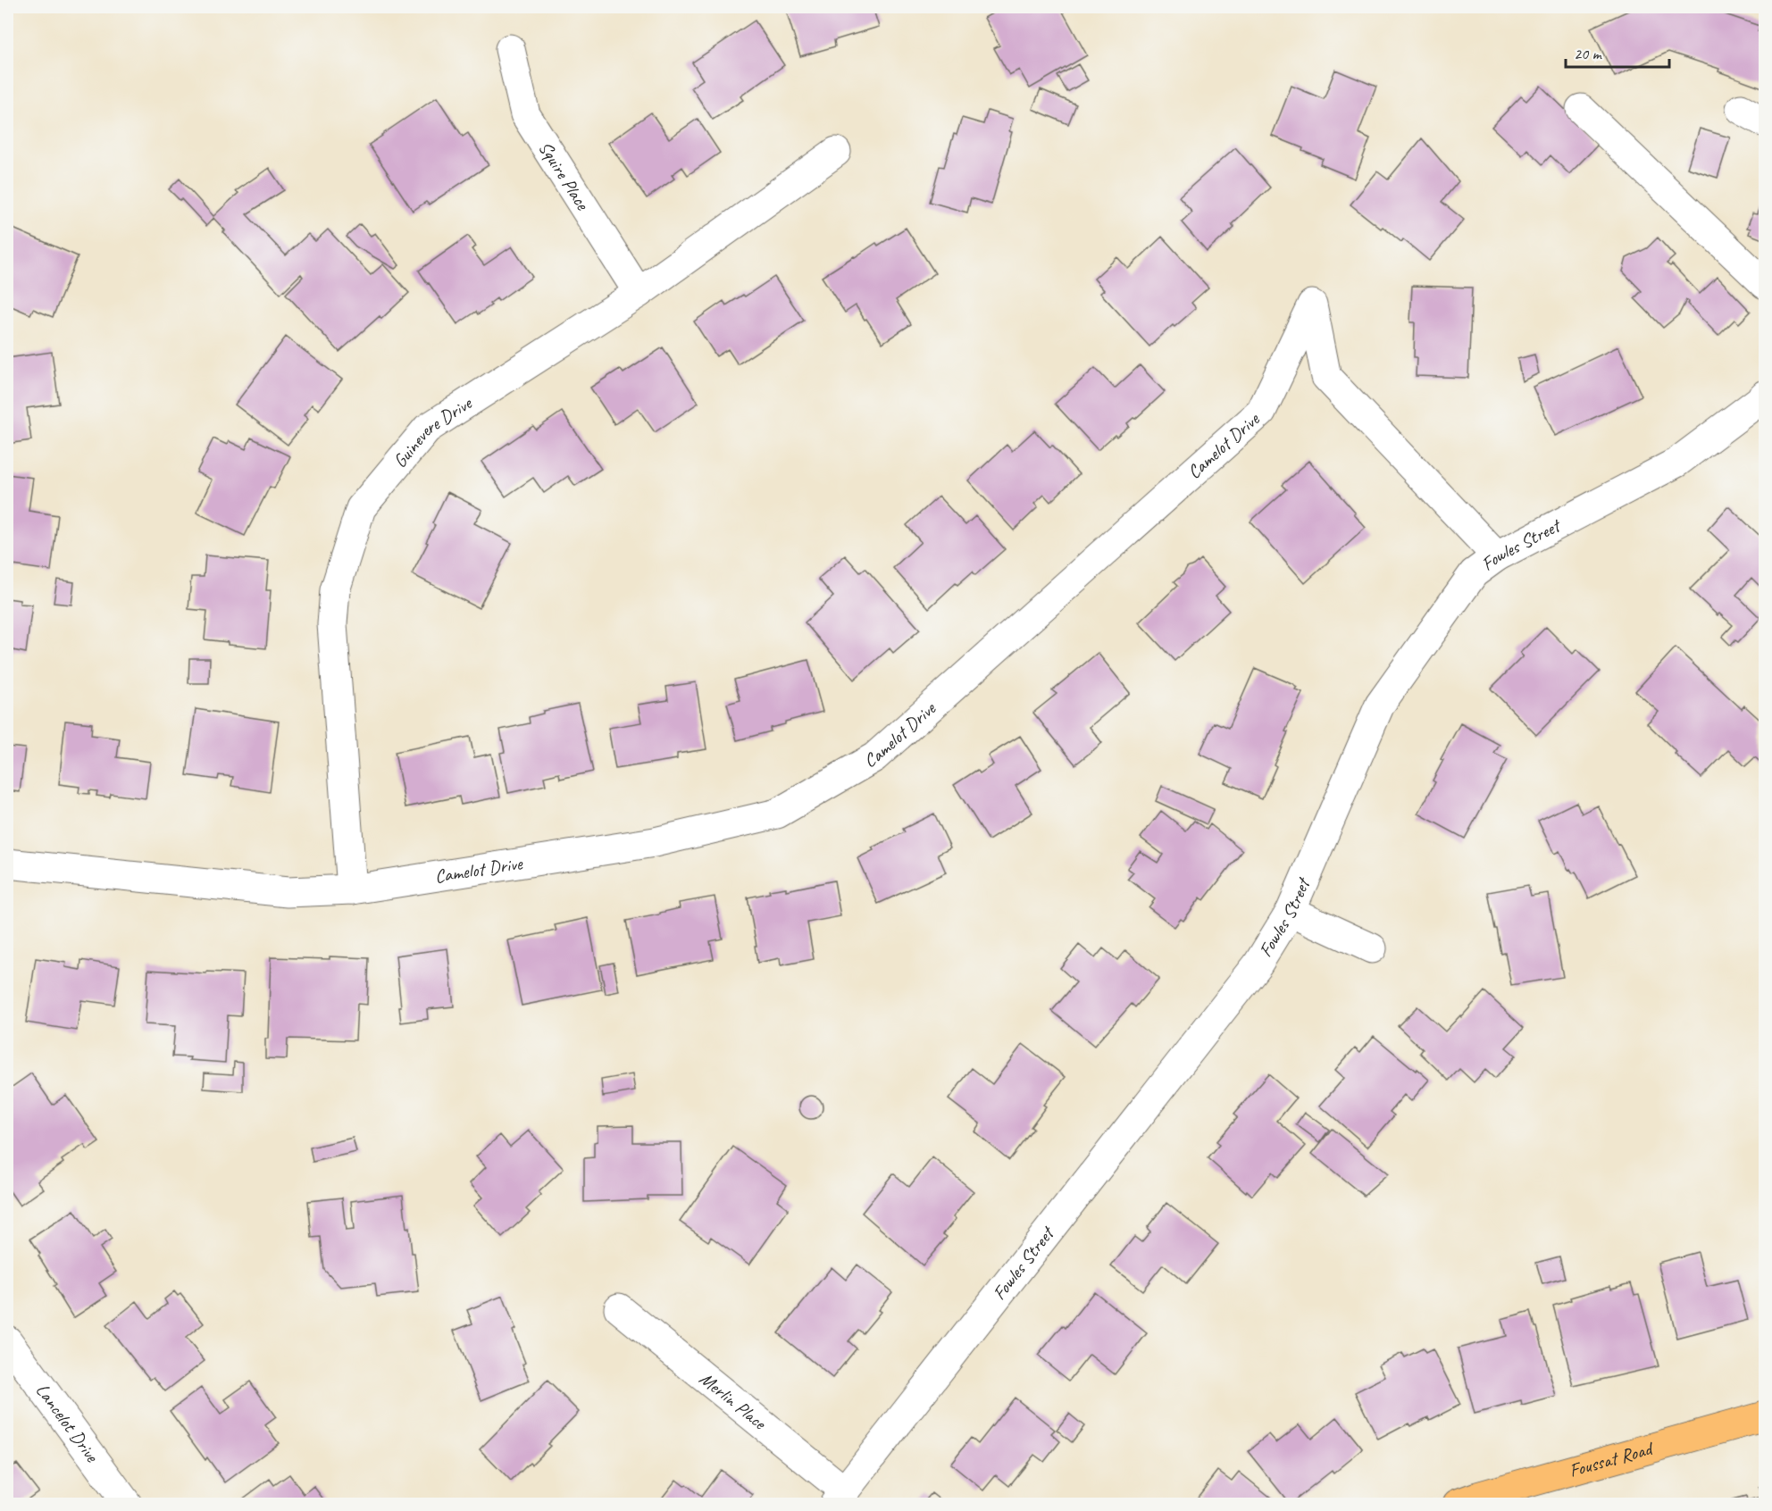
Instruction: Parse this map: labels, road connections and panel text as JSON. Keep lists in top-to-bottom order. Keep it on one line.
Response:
{"streets":{"main road":["Foussat Road"],"street":["Squire Place","Guinevere Drive","Camelot Drive","Fowles Street","Merlin Place","Lancelot Drive"]},"crossings":[["Squire Place","Guinevere Drive"],["Guinevere Drive","Camelot Drive"],["Camelot Drive","Fowles Street"],["Fowles Street","Merlin Place"]],"scale_bar":"20 m"}
